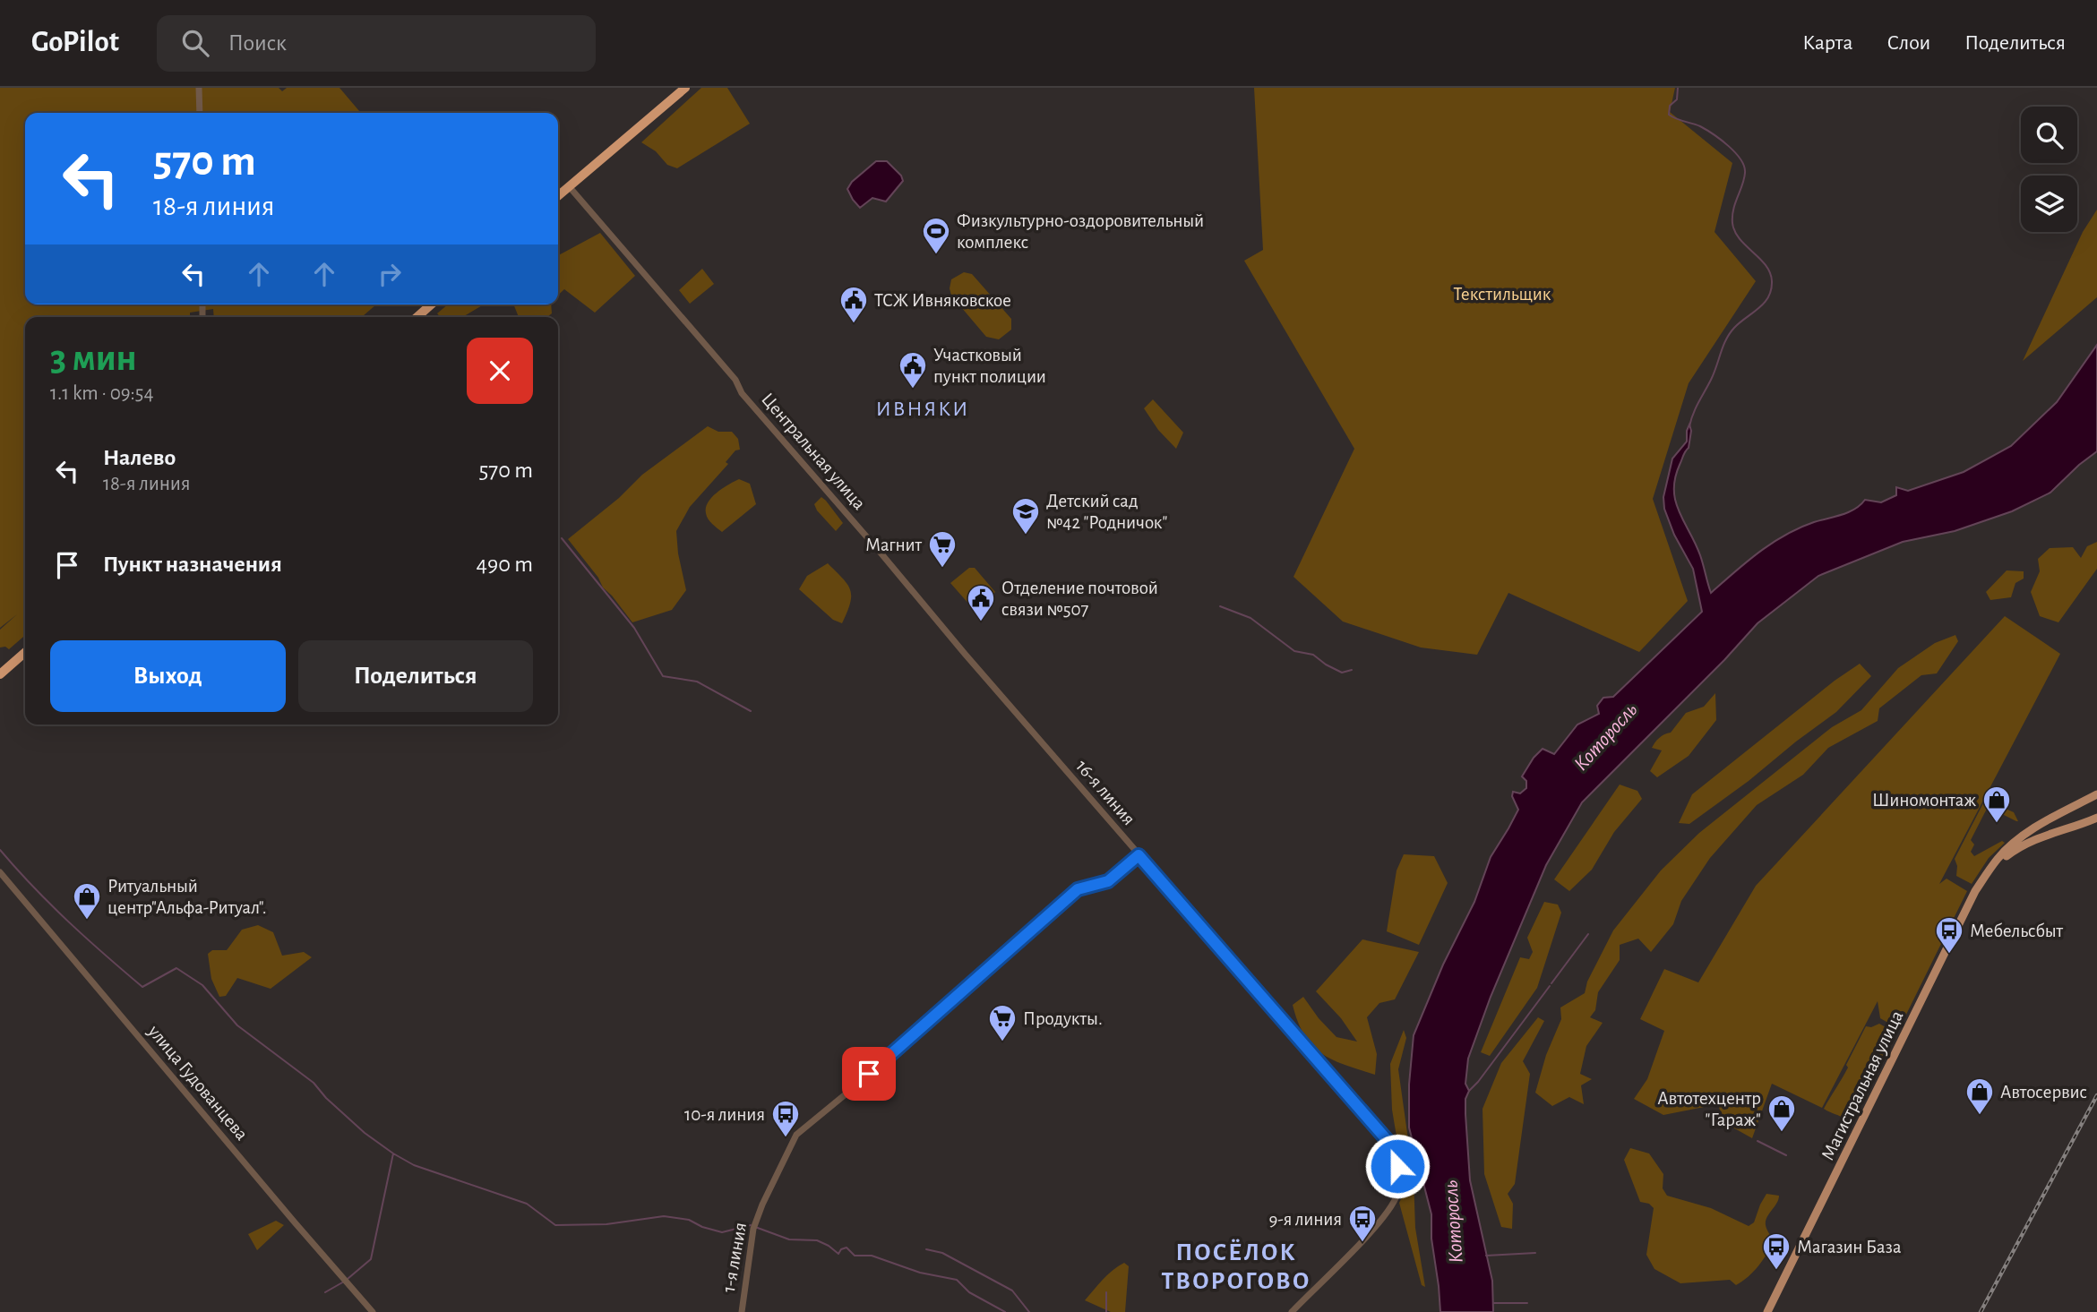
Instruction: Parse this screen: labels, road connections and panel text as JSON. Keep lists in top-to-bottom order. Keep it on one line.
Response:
{"streets":{"main road":["Магистральная улица"],"street":["Центральная улица","16-я линия","улица Гудованцева","1-я линия"]},"crossings":[["Центральная улица","16-я линия"],["16-я линия","1-я линия"]],"districts":["ИВНЯКИ","ПОСЁЛОК ТВОРОГОВО"],"water":["Которосль"],"parks":["Текстильщик"],"places":{"sports":["Физкультурно-оздоровительный комплекс"],"public building":["ТСЖ Ивняковское","Участковый пункт полиции","Отделение почтовой связи №507"],"school or university":["Детский сад №42 \"Родничок\""],"supermarket":["Магнит","Продукты."],"shop":["Шиномонтаж","Ритуальный центр\"Альфа-Ритуал\".","Автосервис","Автотехцентр \"Гараж\""],"bus stop":["Мебельсбыт","10-я линия","9-я линия","Магазин База"]},"page":{"header":"GoPilot","search":"Поиск","nav":["Карта","Слои","Поделиться"],"turn":["570 m","18-я линия"],"heading":["3 мин","1.1 km · 09:54"],"list":[{"name":"Налево","note":"18-я линия","value":"570 m"},{"name":"Пункт назначения","value":"490 m"}],"buttons":["Выход","Поделиться"]}}
